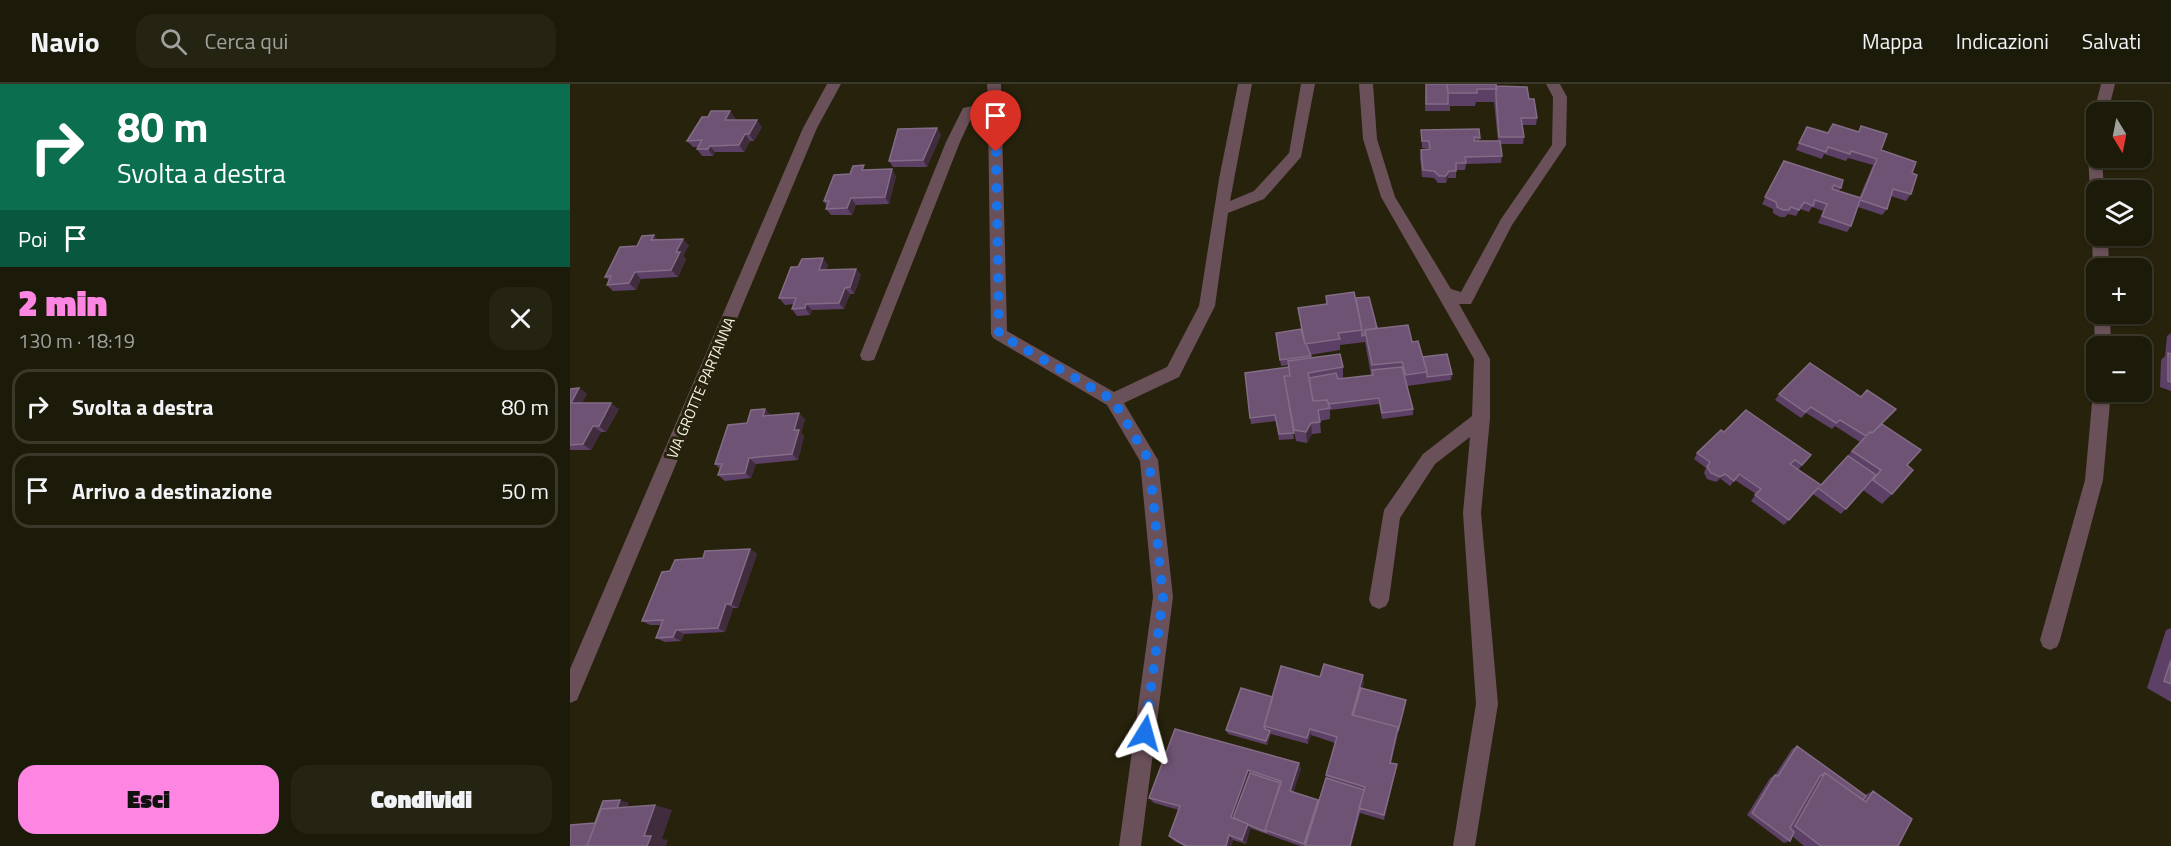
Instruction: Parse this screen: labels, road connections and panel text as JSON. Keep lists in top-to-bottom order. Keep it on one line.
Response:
{"streets":{"street":["VIA GROTTE PARTANNA"]},"north":"bottom","page":{"header":"Navio","search":"Cerca qui","nav":["Mappa","Indicazioni","Salvati"],"turn":["80 m","Svolta a destra"],"map_buttons":["+","−"],"then":"Poi","heading":["2 min","130 m · 18:19"],"list":[{"name":"Svolta a destra","value":"80 m"},{"name":"Arrivo a destinazione","value":"50 m"}],"buttons":["Esci","Condividi"]}}
